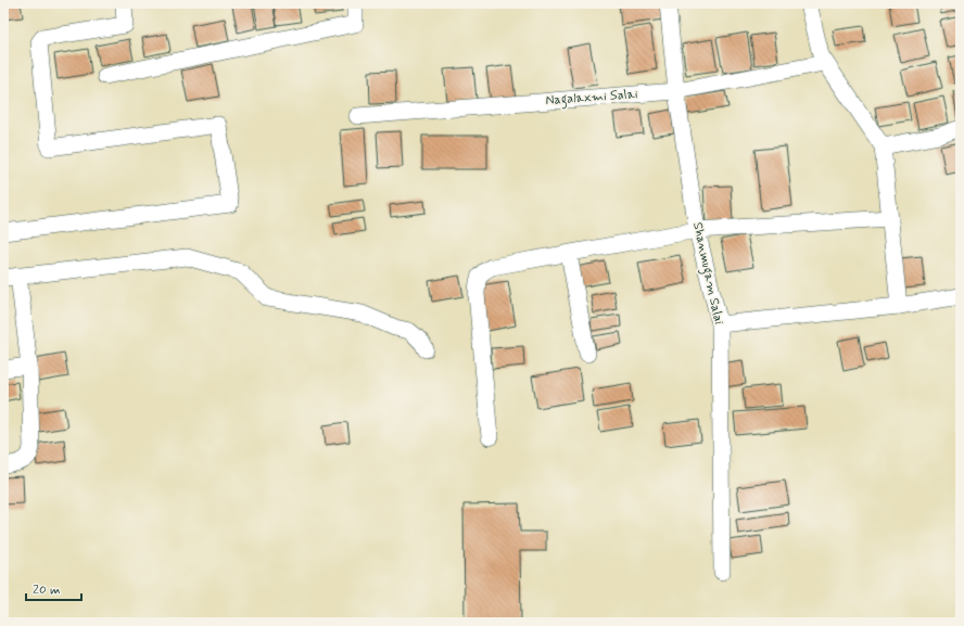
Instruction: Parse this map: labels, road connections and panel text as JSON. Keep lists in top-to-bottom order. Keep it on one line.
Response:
{"streets":{"street":["Nagalaxmi Salai","Shanmugam Salai"]},"crossings":[["Nagalaxmi Salai","Shanmugam Salai"]],"scale_bar":"20 m"}
